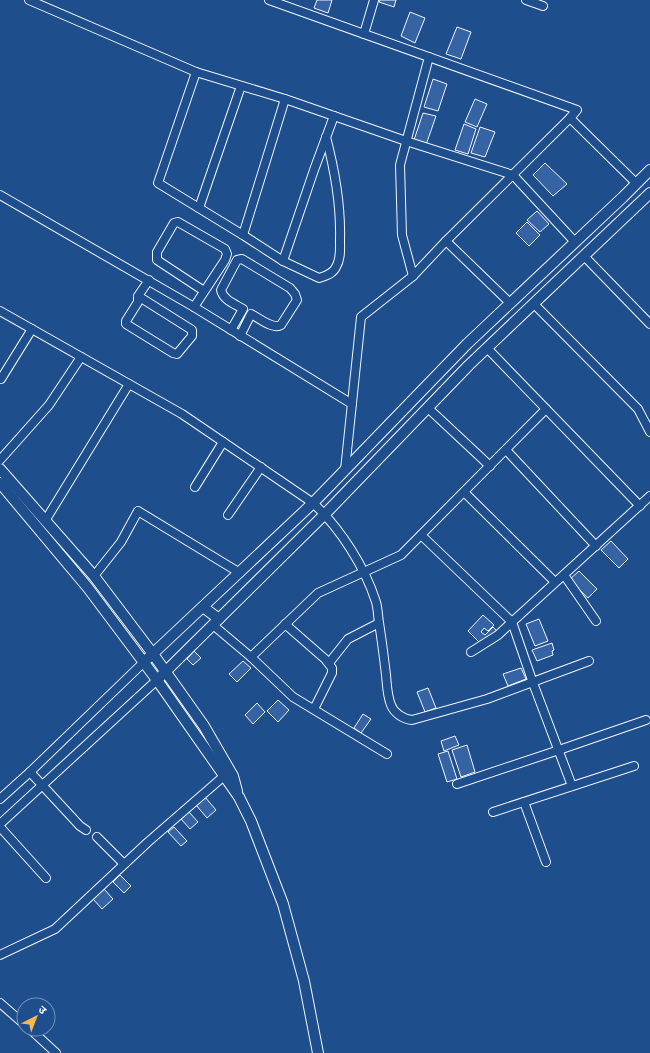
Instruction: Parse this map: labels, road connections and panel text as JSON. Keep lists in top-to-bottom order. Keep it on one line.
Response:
{"north":"top right"}
